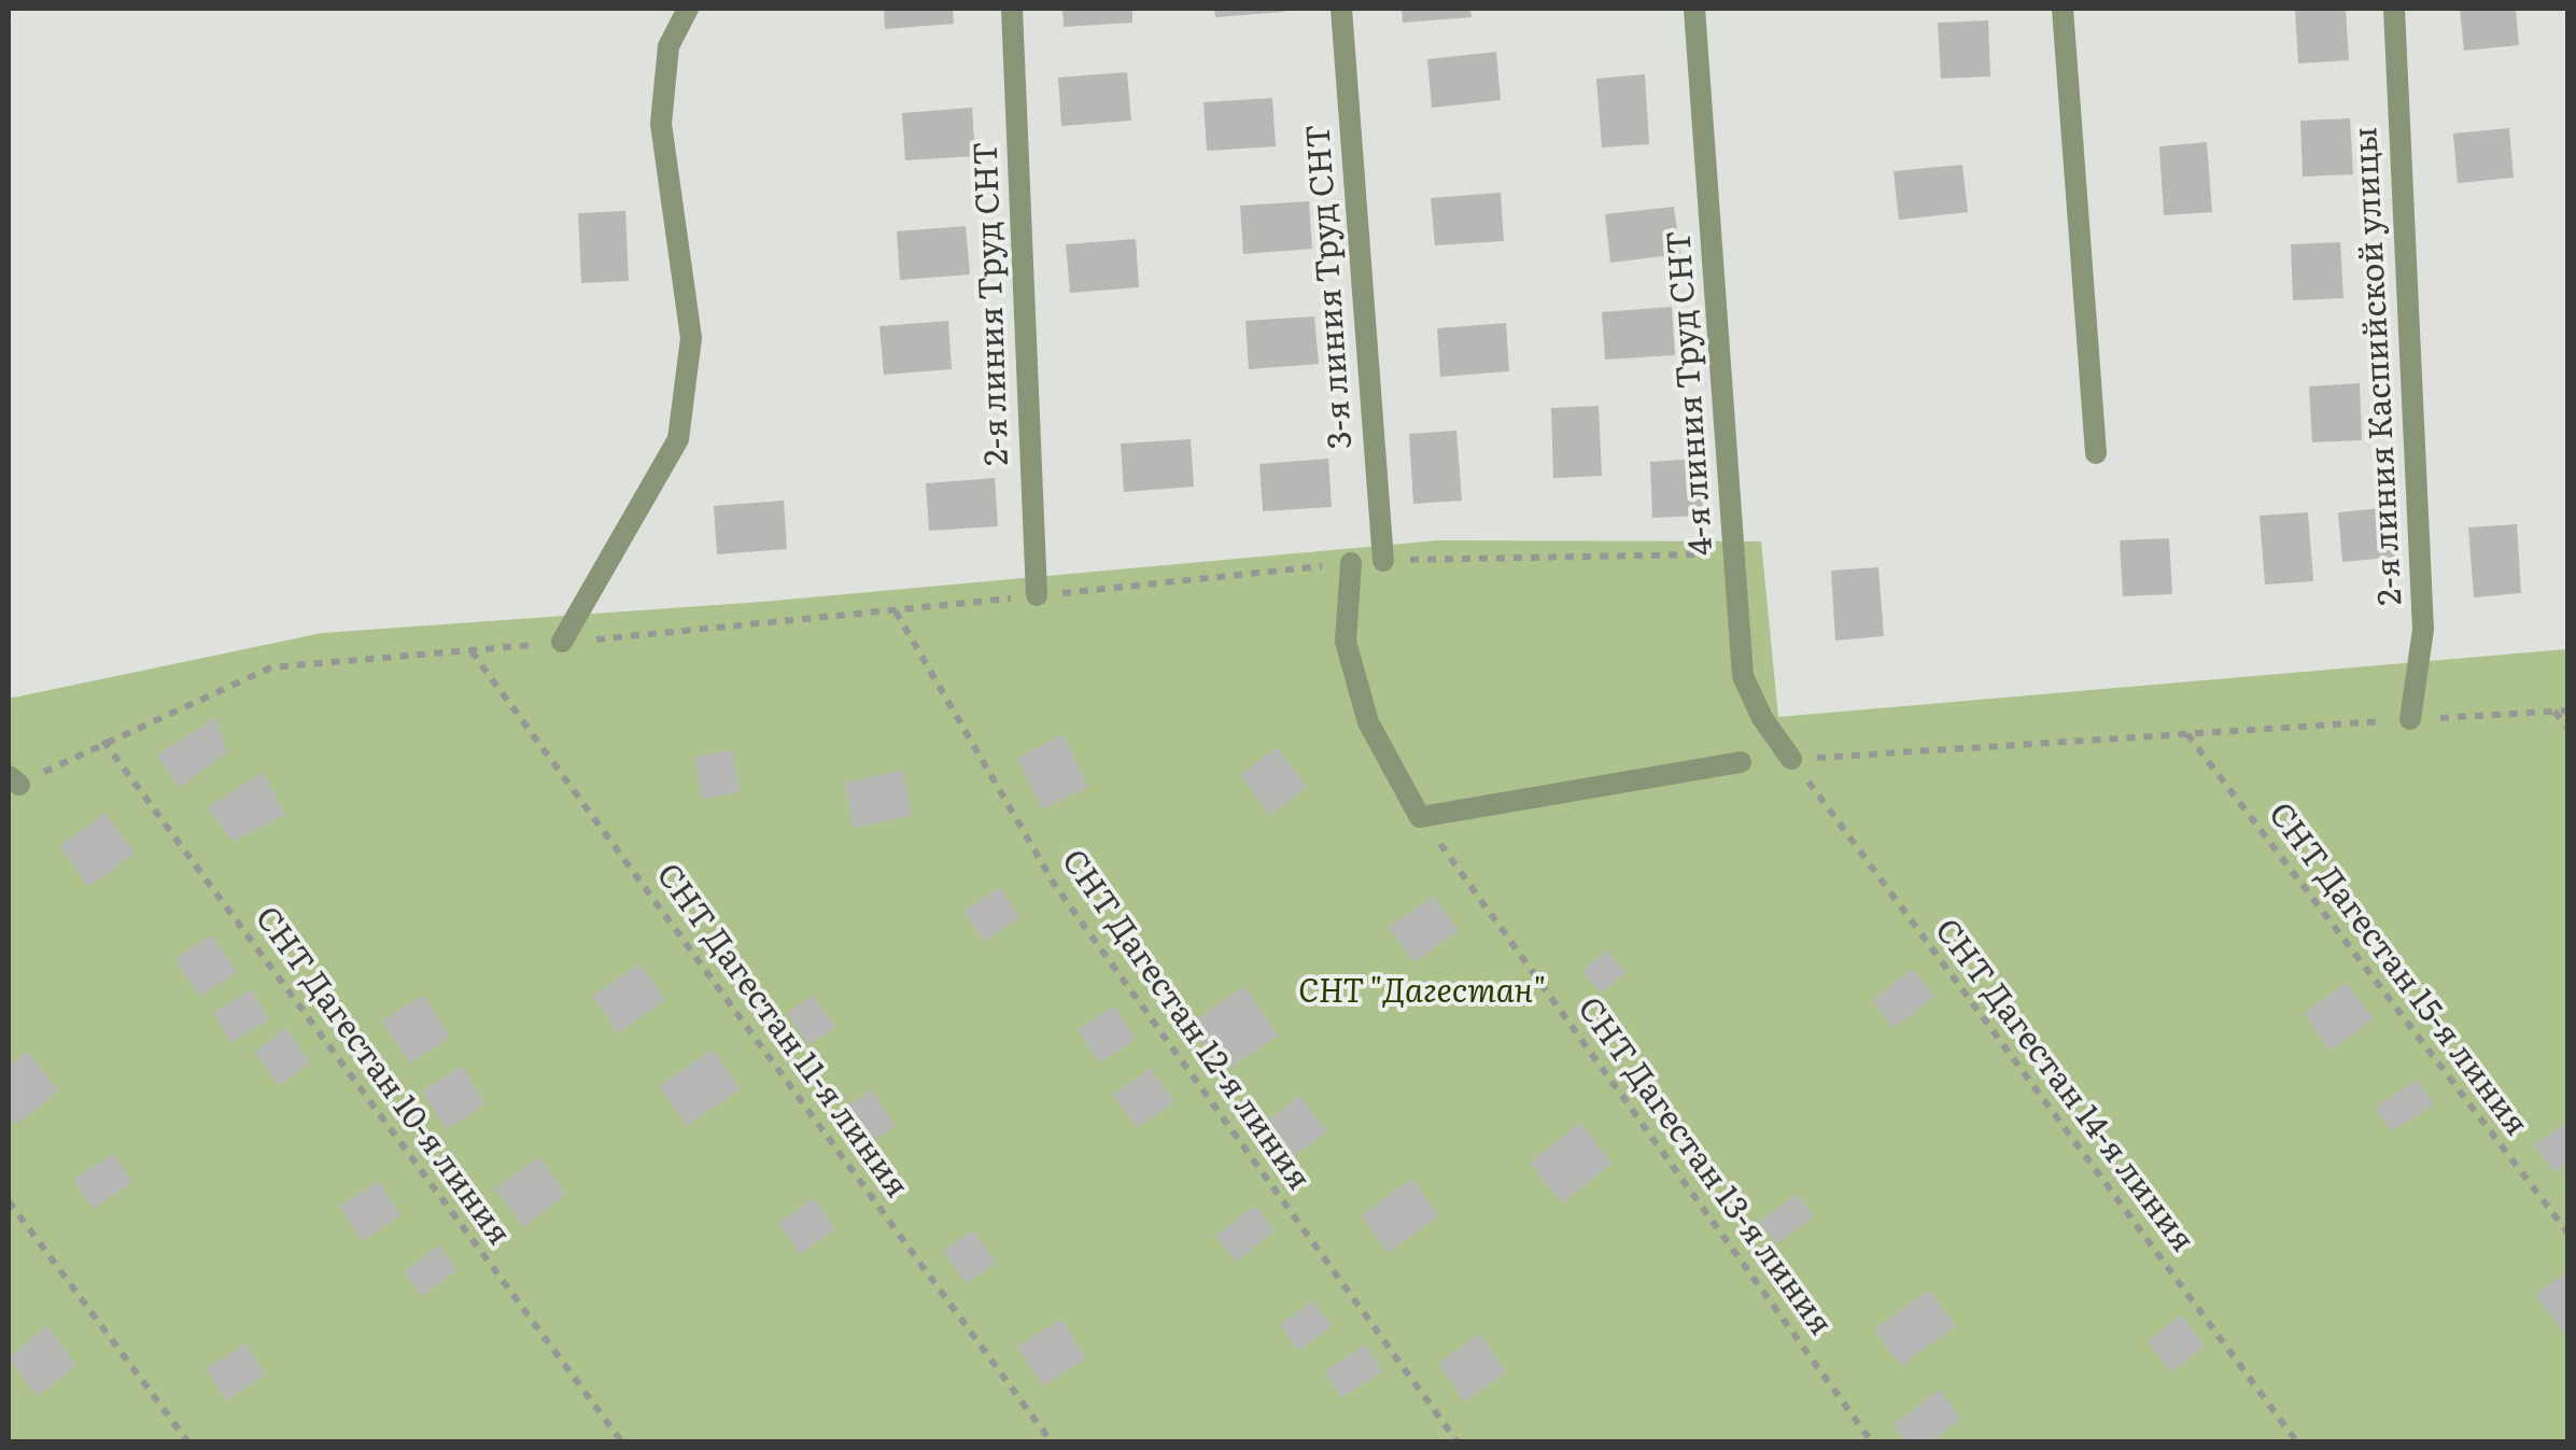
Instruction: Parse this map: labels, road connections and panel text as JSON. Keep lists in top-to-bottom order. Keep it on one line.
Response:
{"streets":{"street":["3-я линия Труд СНТ","2-я линия Труд СНТ","2-я линия Каспийской улицы","4-я линия Труд СНТ"],"path":["СНТ Дагестан 15-я линия","СНТ Дагестан 12-я линия","СНТ Дагестан 11-я линия","СНТ Дагестан 10-я линия","СНТ Дагестан 14-я линия","СНТ Дагестан 13-я линия"]},"crossings":[["4-я линия Труд СНТ","СНТ Дагестан 14-я линия"]],"parks":["СНТ \"Дагестан\""]}
